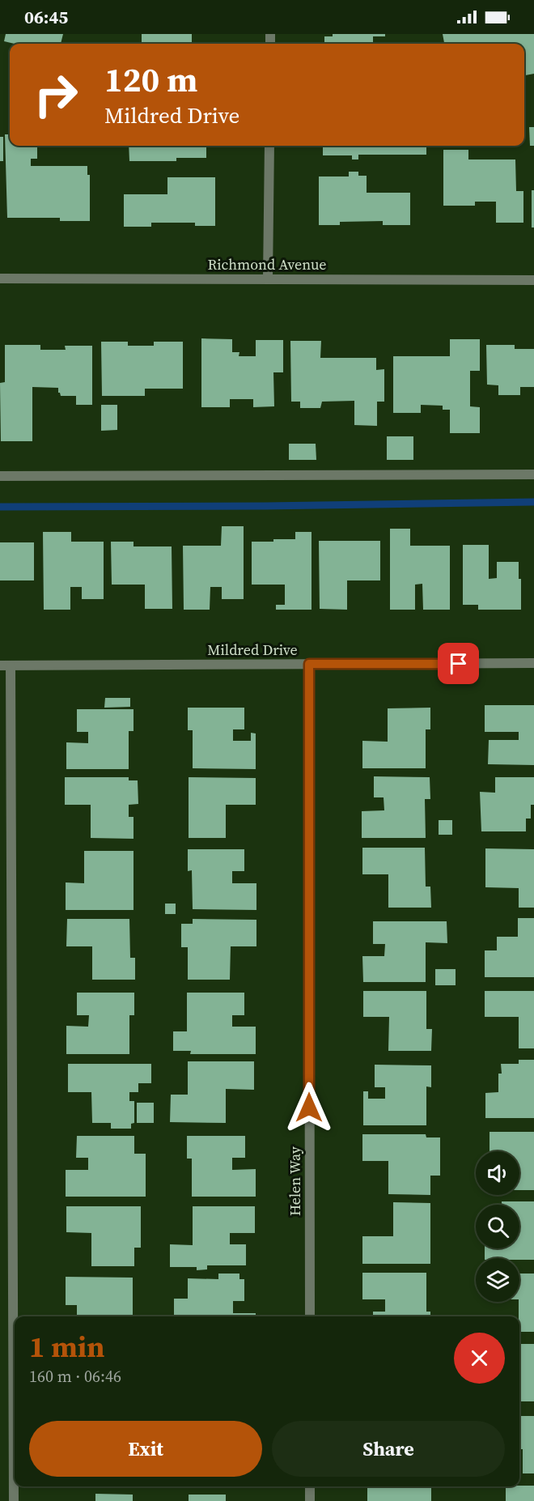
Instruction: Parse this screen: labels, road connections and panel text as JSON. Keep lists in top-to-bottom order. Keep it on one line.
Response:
{"streets":{"street":["Richmond Avenue","Mildred Drive","Helen Way"]},"crossings":[["Mildred Drive","Helen Way"]],"page":{"status":"06:45","turn":["120 m","Mildred Drive"],"heading":["1 min","160 m · 06:46"],"buttons":["Exit","Share"]}}
